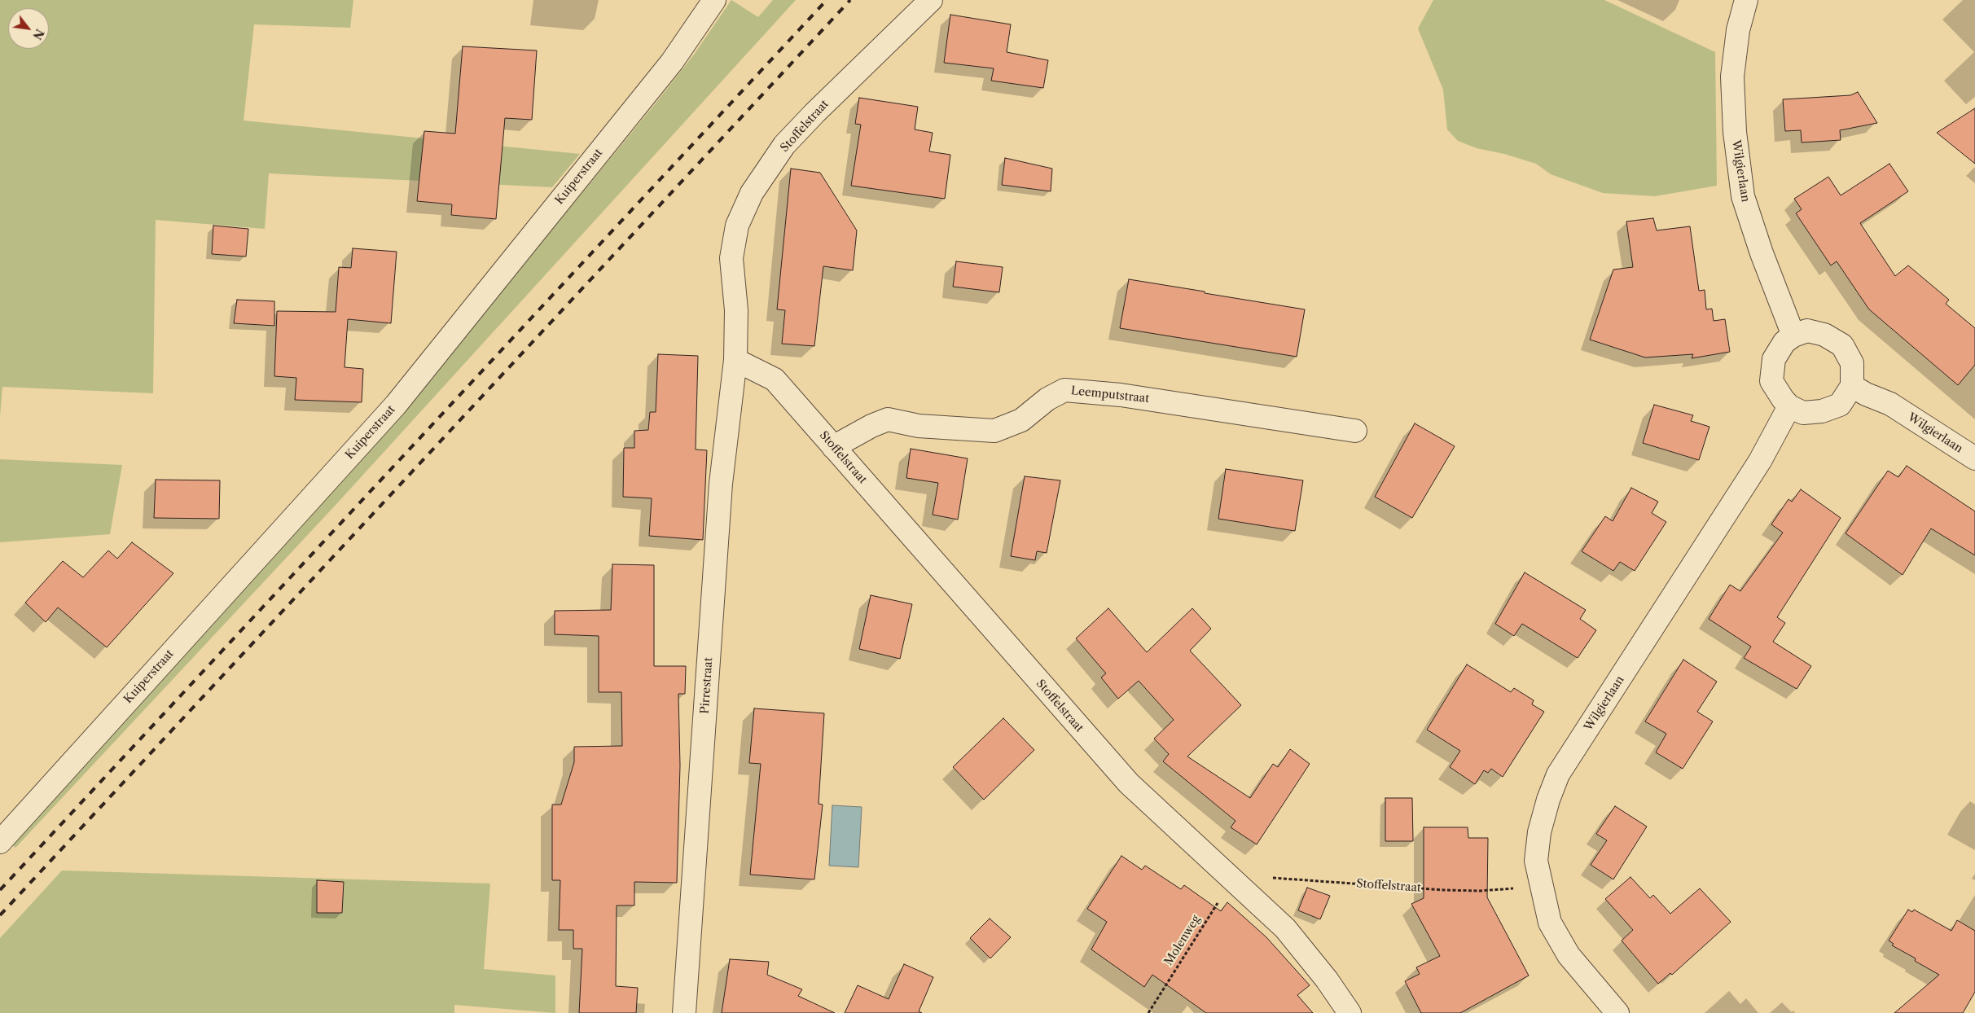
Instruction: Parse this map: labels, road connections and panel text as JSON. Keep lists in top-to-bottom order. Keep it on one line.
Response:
{"streets":{"street":["Stoffelstraat","Wilgierlaan","Kuiperstraat","Leemputstraat","Pirrestraat"],"path":["Molenweg"]},"crossings":[["Stoffelstraat","Wilgierlaan"],["Stoffelstraat","Leemputstraat"],["Stoffelstraat","Pirrestraat"],["Stoffelstraat","Molenweg"]],"north":"bottom right"}
